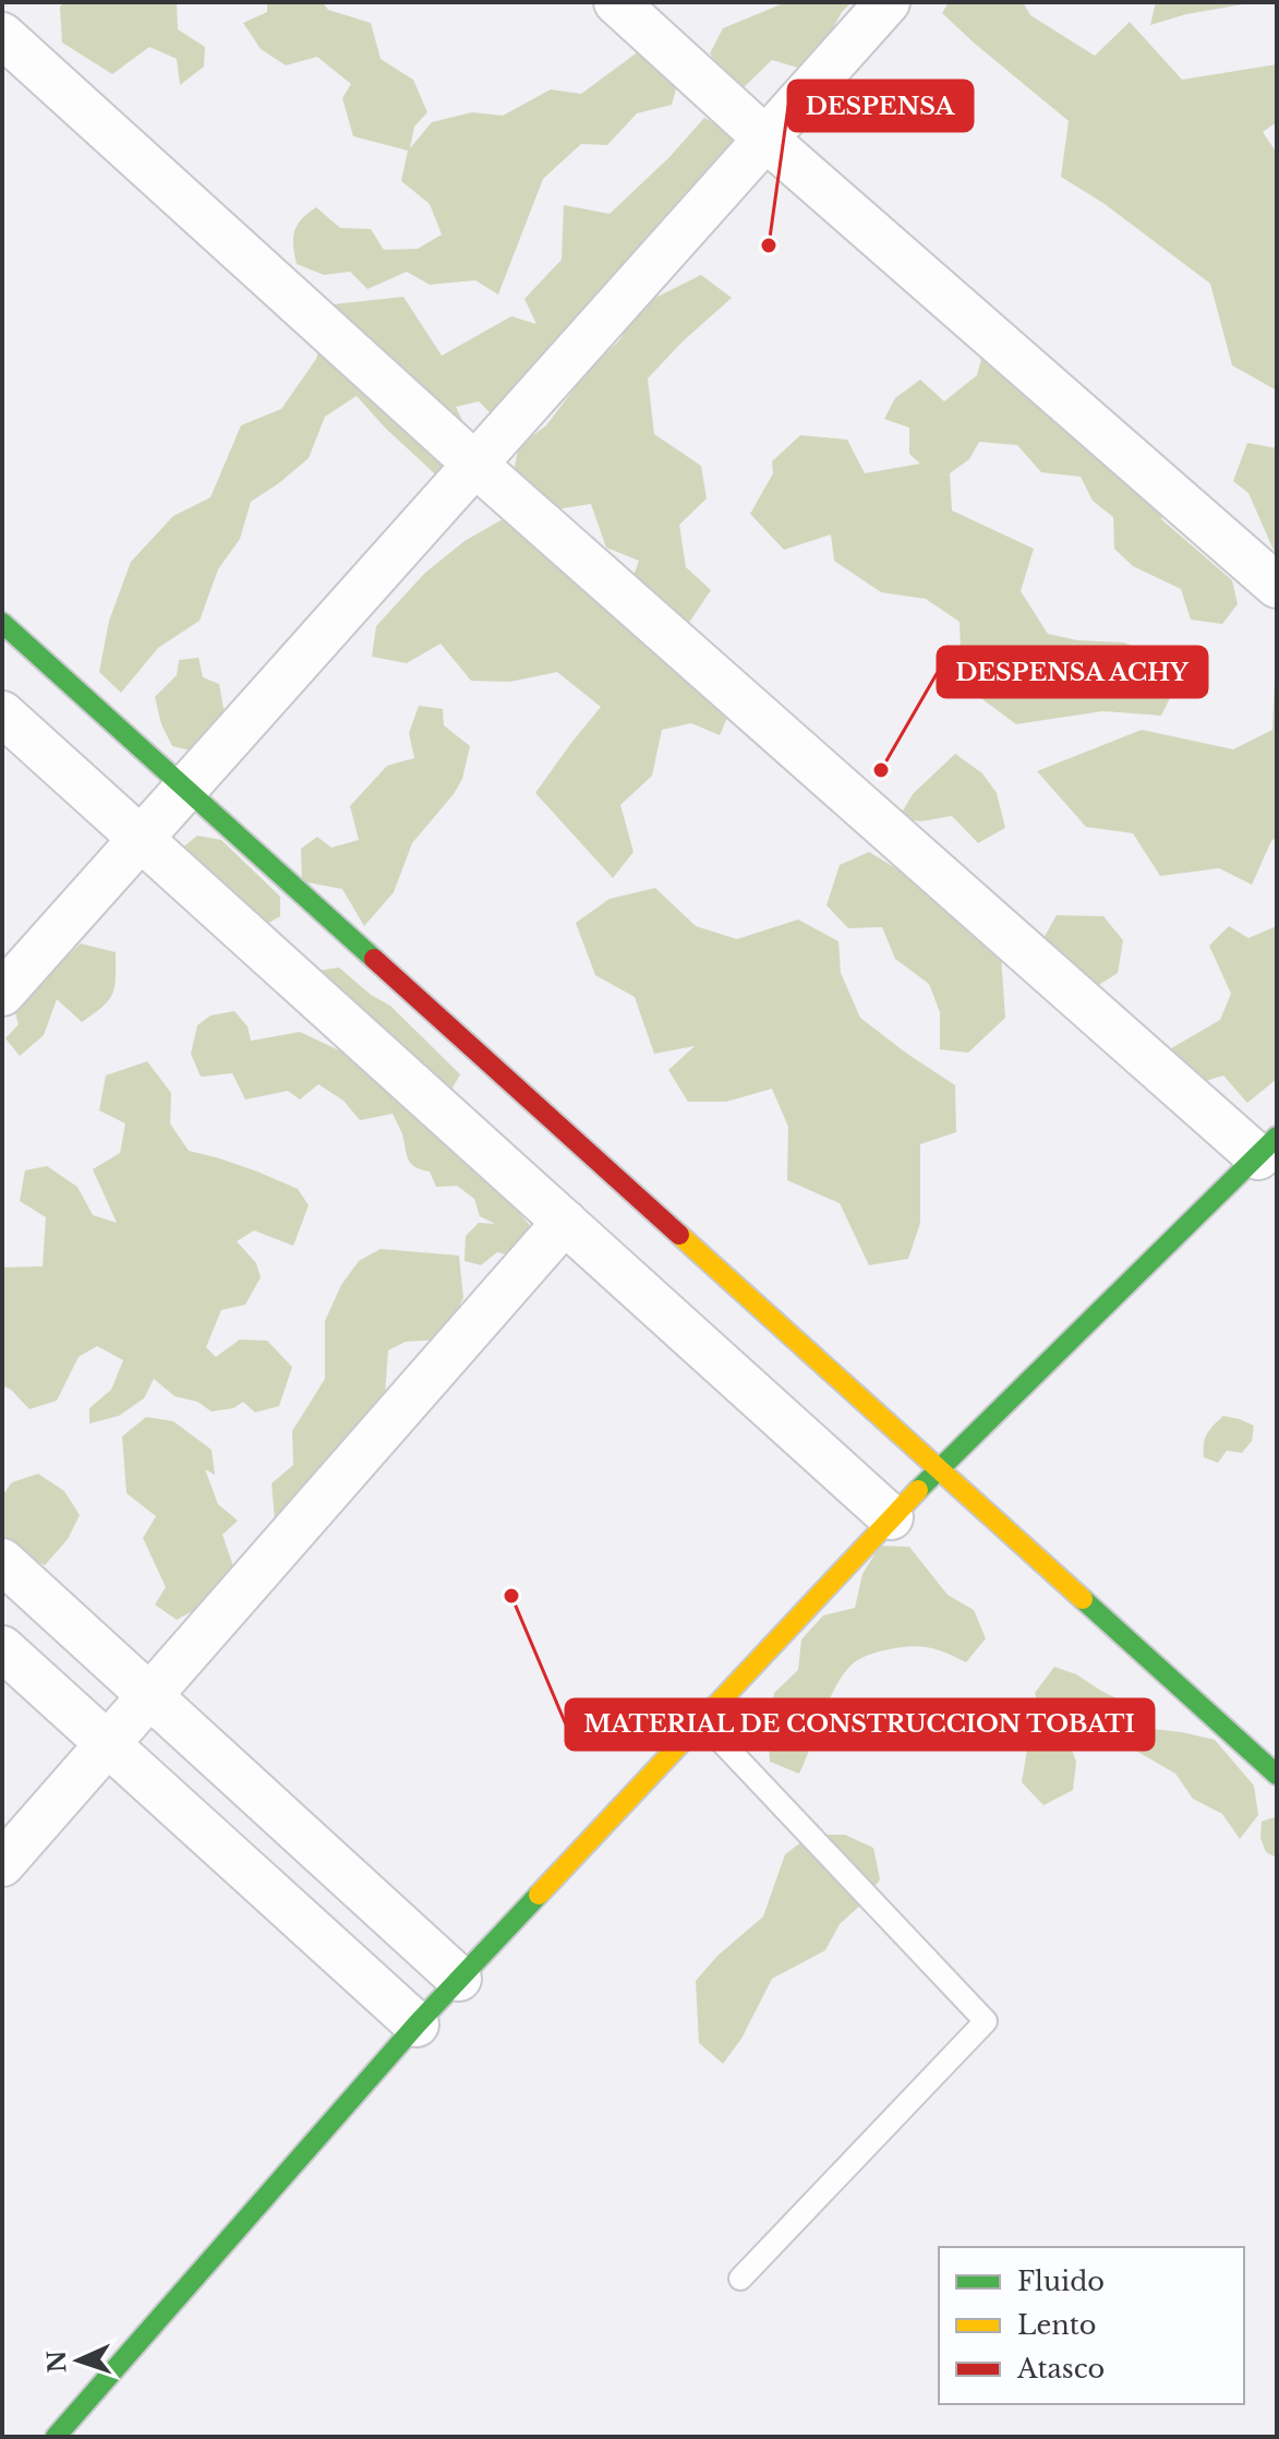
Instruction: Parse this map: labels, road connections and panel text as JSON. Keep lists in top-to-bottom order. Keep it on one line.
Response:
{"places":["DESPENSA","DESPENSA ACHY","MATERIAL DE CONSTRUCCION TOBATI"],"legend":["Fluido","Lento","Atasco"],"north":"left"}
